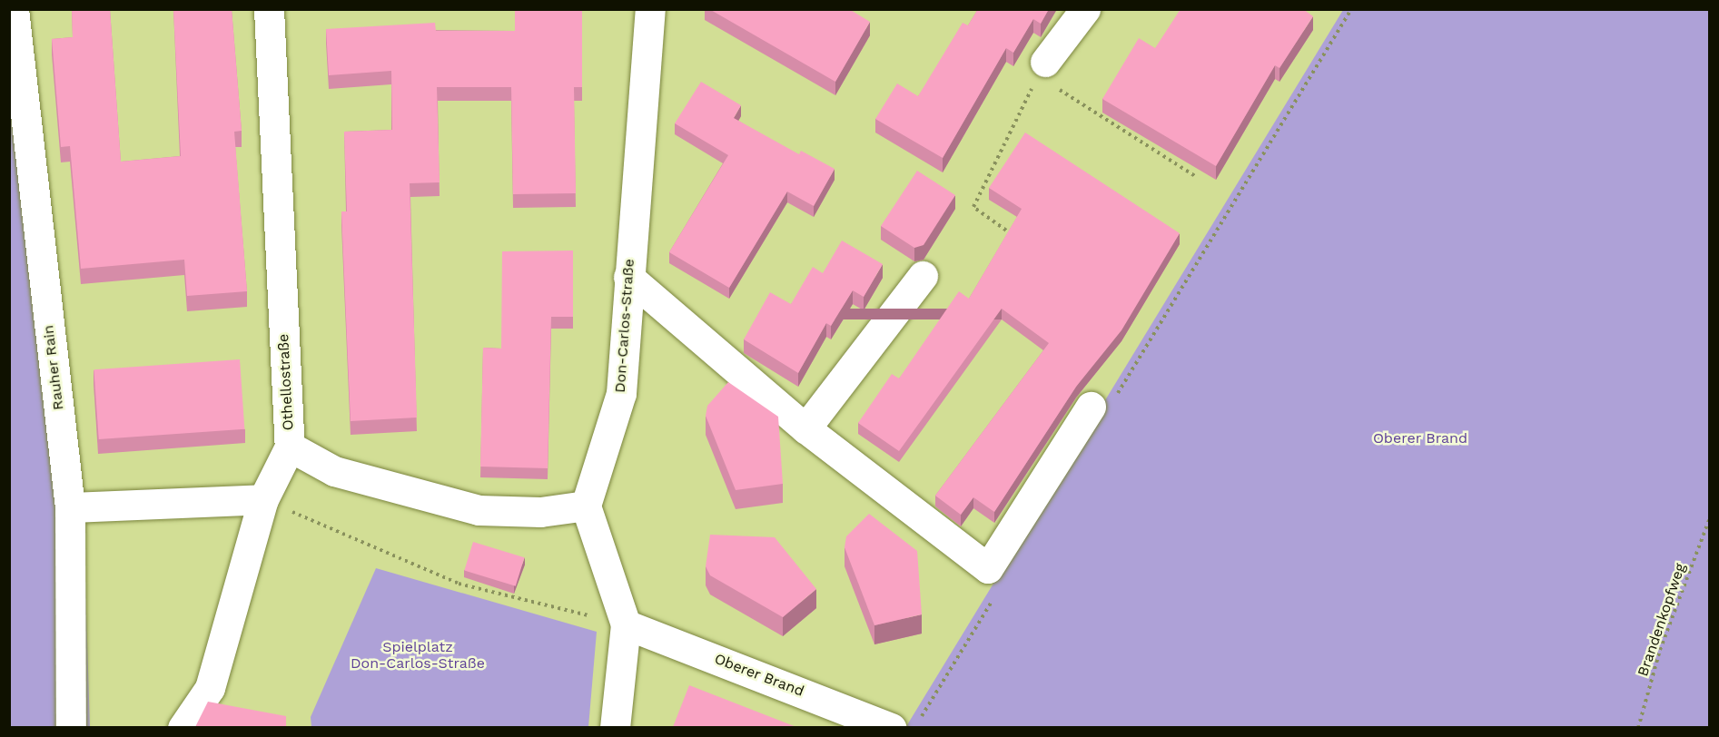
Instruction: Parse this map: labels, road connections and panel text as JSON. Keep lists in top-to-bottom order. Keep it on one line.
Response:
{"streets":{"street":["Don-Carlos-Straße","Rauher Rain","Othellostraße","Oberer Brand"],"path":["Brandenkopfweg"]},"crossings":[["Don-Carlos-Straße","Othellostraße"]],"parks":["Oberer Brand","Spielplatz Don-Carlos-Straße"]}
